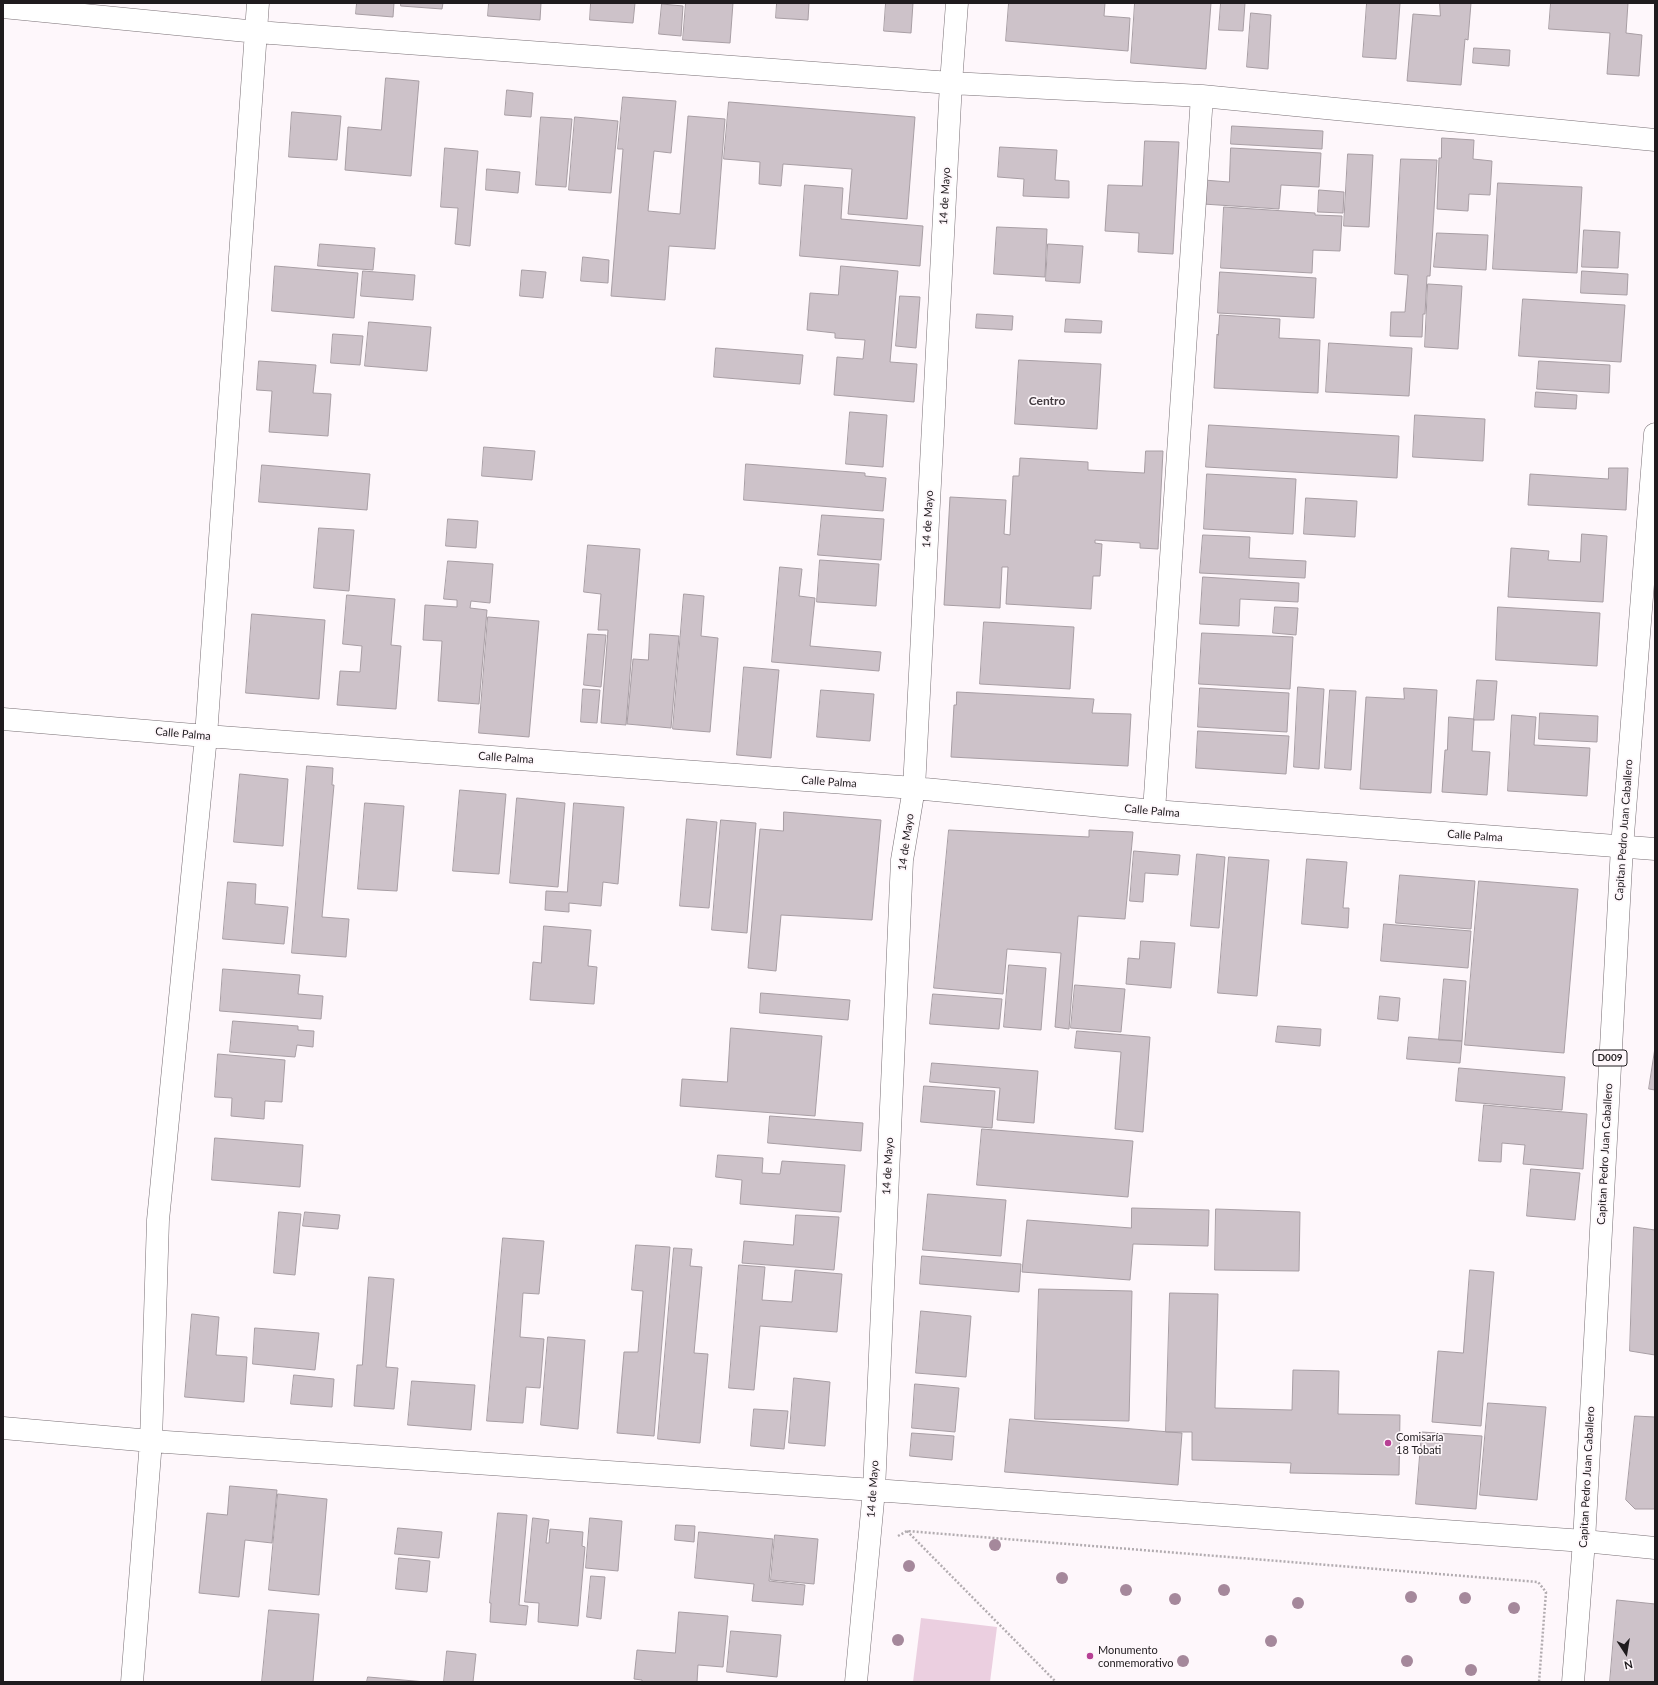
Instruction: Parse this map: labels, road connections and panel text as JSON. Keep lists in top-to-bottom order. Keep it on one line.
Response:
{"streets":{"street":["14 de Mayo","Calle Palma","Capitan Pedro Juan Caballero","D009"]},"crossings":[["14 de Mayo","Calle Palma"],["Calle Palma","Capitan Pedro Juan Caballero"]],"districts":["Centro"],"places":["Comisaría 18 Tobati","Monumento conmemorativo"],"north":"bottom"}
